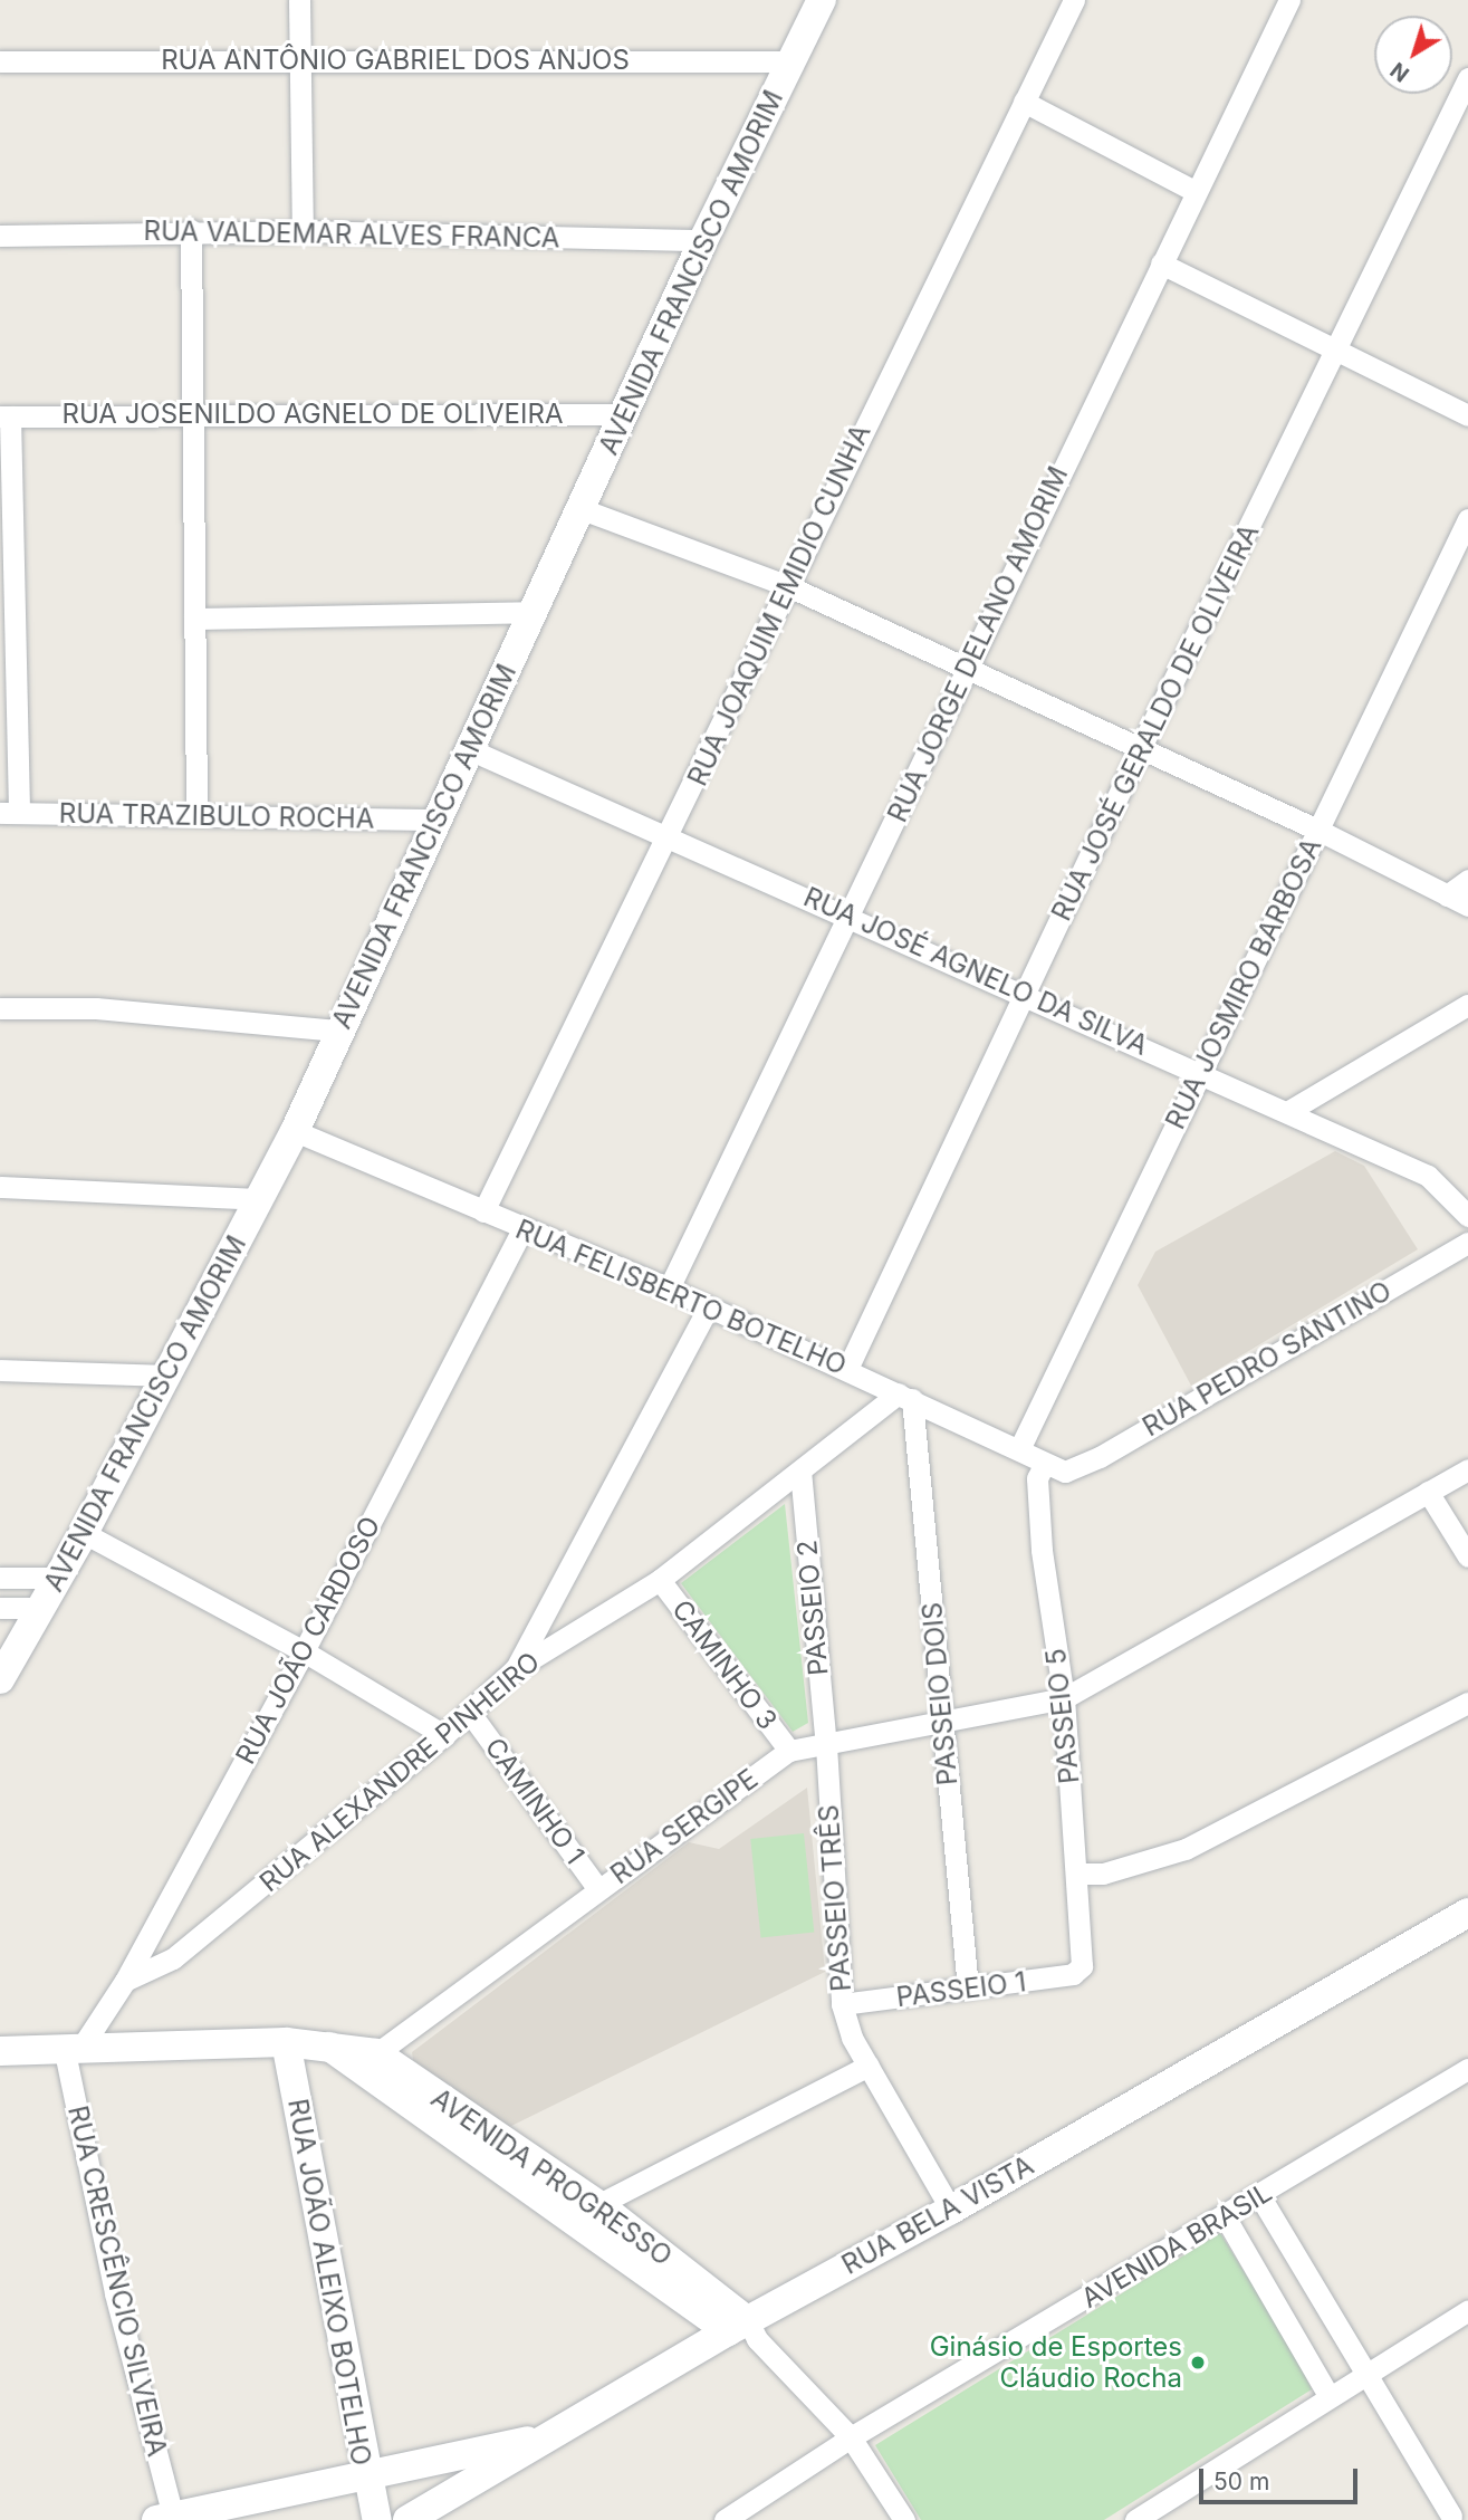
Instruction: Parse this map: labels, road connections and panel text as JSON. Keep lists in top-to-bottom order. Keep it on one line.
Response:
{"streets":{"street":["RUA ANTÔNIO GABRIEL DOS ANJOS","RUA VALDEMAR ALVES FRANCA","AVENIDA FRANCISCO AMORIM","RUA JOSENILDO AGNELO DE OLIVEIRA","RUA JOAQUIM EMIDIO CUNHA","RUA JORGE DELANO AMORIM","RUA JOSÉ GERALDO DE OLIVEIRA","RUA TRAZIBULO ROCHA","RUA JOSÉ AGNELO DA SILVA","RUA JOSMIRO BARBOSA","RUA FELISBERTO BOTELHO","RUA PEDRO SANTINO","PASSEIO 2","RUA JOÃO CARDOSO","CAMINHO 3","PASSEIO DOIS","PASSEIO 5","RUA ALEXANDRE PINHEIRO","CAMINHO 1","RUA SERGIPE","PASSEIO TRÊS","PASSEIO 1","AVENIDA PROGRESSO","RUA BELA VISTA","AVENIDA BRASIL","RUA CRESCÊNCIO SILVEIRA","RUA JOÃO ALEIXO BOTELHO"]},"crossings":[["RUA ANTÔNIO GABRIEL DOS ANJOS","AVENIDA FRANCISCO AMORIM"],["RUA VALDEMAR ALVES FRANCA","AVENIDA FRANCISCO AMORIM"],["AVENIDA FRANCISCO AMORIM","RUA JOSENILDO AGNELO DE OLIVEIRA"],["AVENIDA FRANCISCO AMORIM","RUA TRAZIBULO ROCHA"],["AVENIDA FRANCISCO AMORIM","RUA JOSÉ AGNELO DA SILVA"],["AVENIDA FRANCISCO AMORIM","RUA FELISBERTO BOTELHO"],["RUA JOAQUIM EMIDIO CUNHA","RUA JOSÉ AGNELO DA SILVA"],["RUA JOAQUIM EMIDIO CUNHA","RUA FELISBERTO BOTELHO"],["RUA JORGE DELANO AMORIM","RUA JOSÉ AGNELO DA SILVA"],["RUA JORGE DELANO AMORIM","RUA FELISBERTO BOTELHO"],["RUA JOSÉ GERALDO DE OLIVEIRA","RUA JOSÉ AGNELO DA SILVA"],["RUA JOSÉ GERALDO DE OLIVEIRA","RUA FELISBERTO BOTELHO"],["RUA JOSÉ AGNELO DA SILVA","RUA JOSMIRO BARBOSA"],["RUA JOSMIRO BARBOSA","RUA FELISBERTO BOTELHO"],["RUA FELISBERTO BOTELHO","RUA PEDRO SANTINO"],["RUA FELISBERTO BOTELHO","RUA JOÃO CARDOSO"],["RUA FELISBERTO BOTELHO","PASSEIO DOIS"],["RUA FELISBERTO BOTELHO","PASSEIO 5"],["RUA FELISBERTO BOTELHO","RUA ALEXANDRE PINHEIRO"],["RUA PEDRO SANTINO","PASSEIO 5"],["PASSEIO 2","RUA ALEXANDRE PINHEIRO"],["PASSEIO 2","RUA SERGIPE"],["PASSEIO 2","PASSEIO TRÊS"],["RUA JOÃO CARDOSO","RUA ALEXANDRE PINHEIRO"],["RUA JOÃO CARDOSO","AVENIDA PROGRESSO"],["RUA JOÃO CARDOSO","RUA CRESCÊNCIO SILVEIRA"],["CAMINHO 3","RUA ALEXANDRE PINHEIRO"],["CAMINHO 3","RUA SERGIPE"],["PASSEIO DOIS","RUA ALEXANDRE PINHEIRO"],["PASSEIO DOIS","RUA SERGIPE"],["PASSEIO DOIS","PASSEIO 1"],["PASSEIO 5","RUA SERGIPE"],["PASSEIO 5","PASSEIO 1"],["RUA ALEXANDRE PINHEIRO","CAMINHO 1"],["CAMINHO 1","RUA SERGIPE"],["RUA SERGIPE","PASSEIO TRÊS"],["RUA SERGIPE","AVENIDA PROGRESSO"],["PASSEIO TRÊS","PASSEIO 1"],["PASSEIO TRÊS","RUA BELA VISTA"],["AVENIDA PROGRESSO","RUA BELA VISTA"],["AVENIDA PROGRESSO","AVENIDA BRASIL"],["AVENIDA PROGRESSO","RUA CRESCÊNCIO SILVEIRA"],["AVENIDA PROGRESSO","RUA JOÃO ALEIXO BOTELHO"]],"places":["Ginásio de Esportes Cláudio Rocha"],"scale_bar":"50 m","north":"bottom left"}
